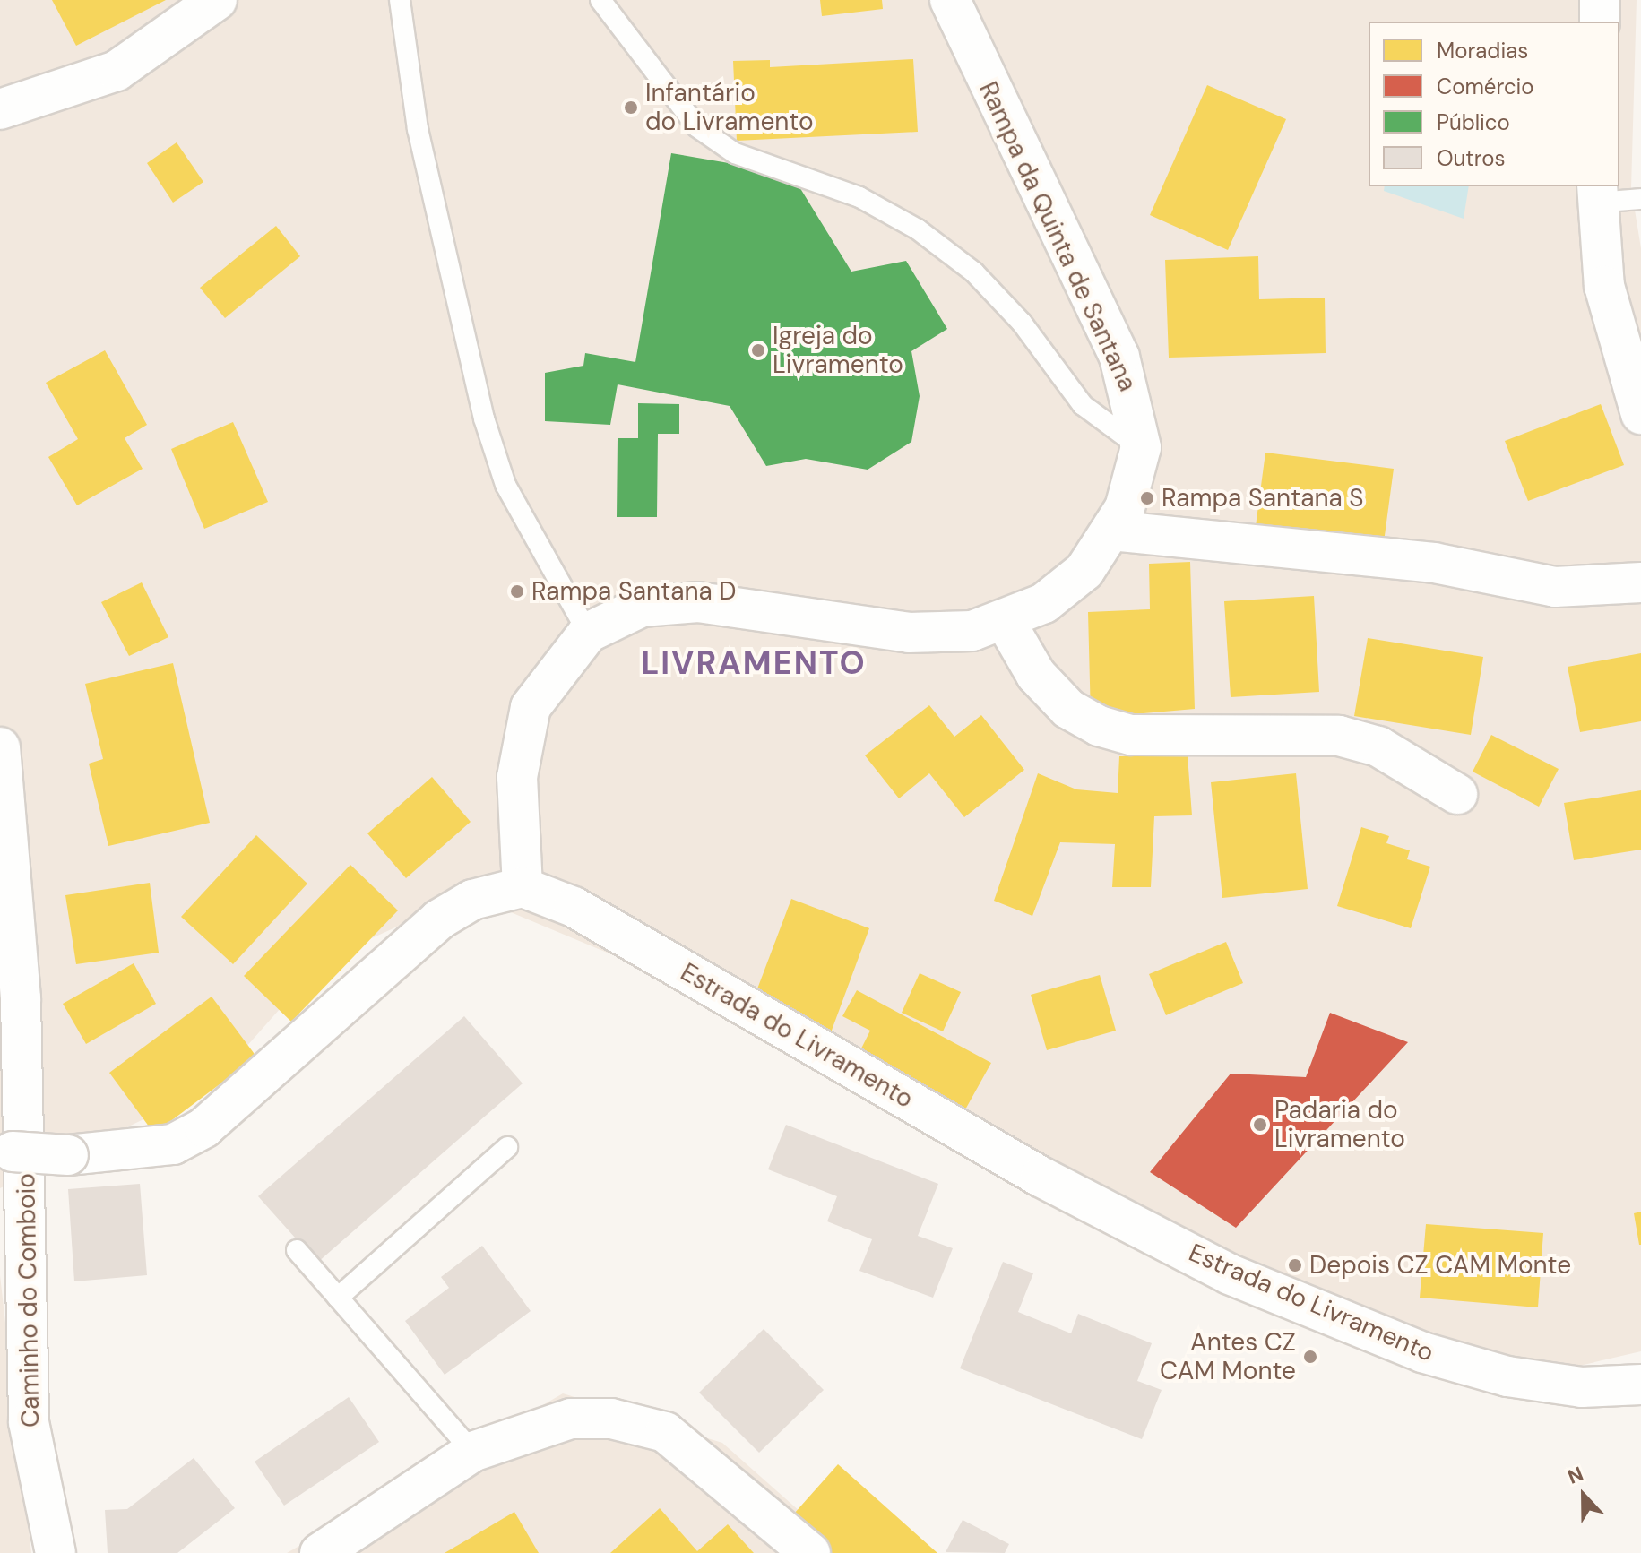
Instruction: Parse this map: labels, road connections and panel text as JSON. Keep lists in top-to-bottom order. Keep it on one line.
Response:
{"streets":{"street":["Rampa da Quinta de Santana","Estrada do Livramento","Caminho do Comboio"]},"districts":["LIVRAMENTO"],"places":["Infantário do Livramento","Igreja do Livramento","Rampa Santana S","Rampa Santana D","Padaria do Livramento","Depois CZ CAM Monte","Antes CZ CAM Monte"],"legend":["Moradias","Comércio","Público","Outros"],"north":"top"}
